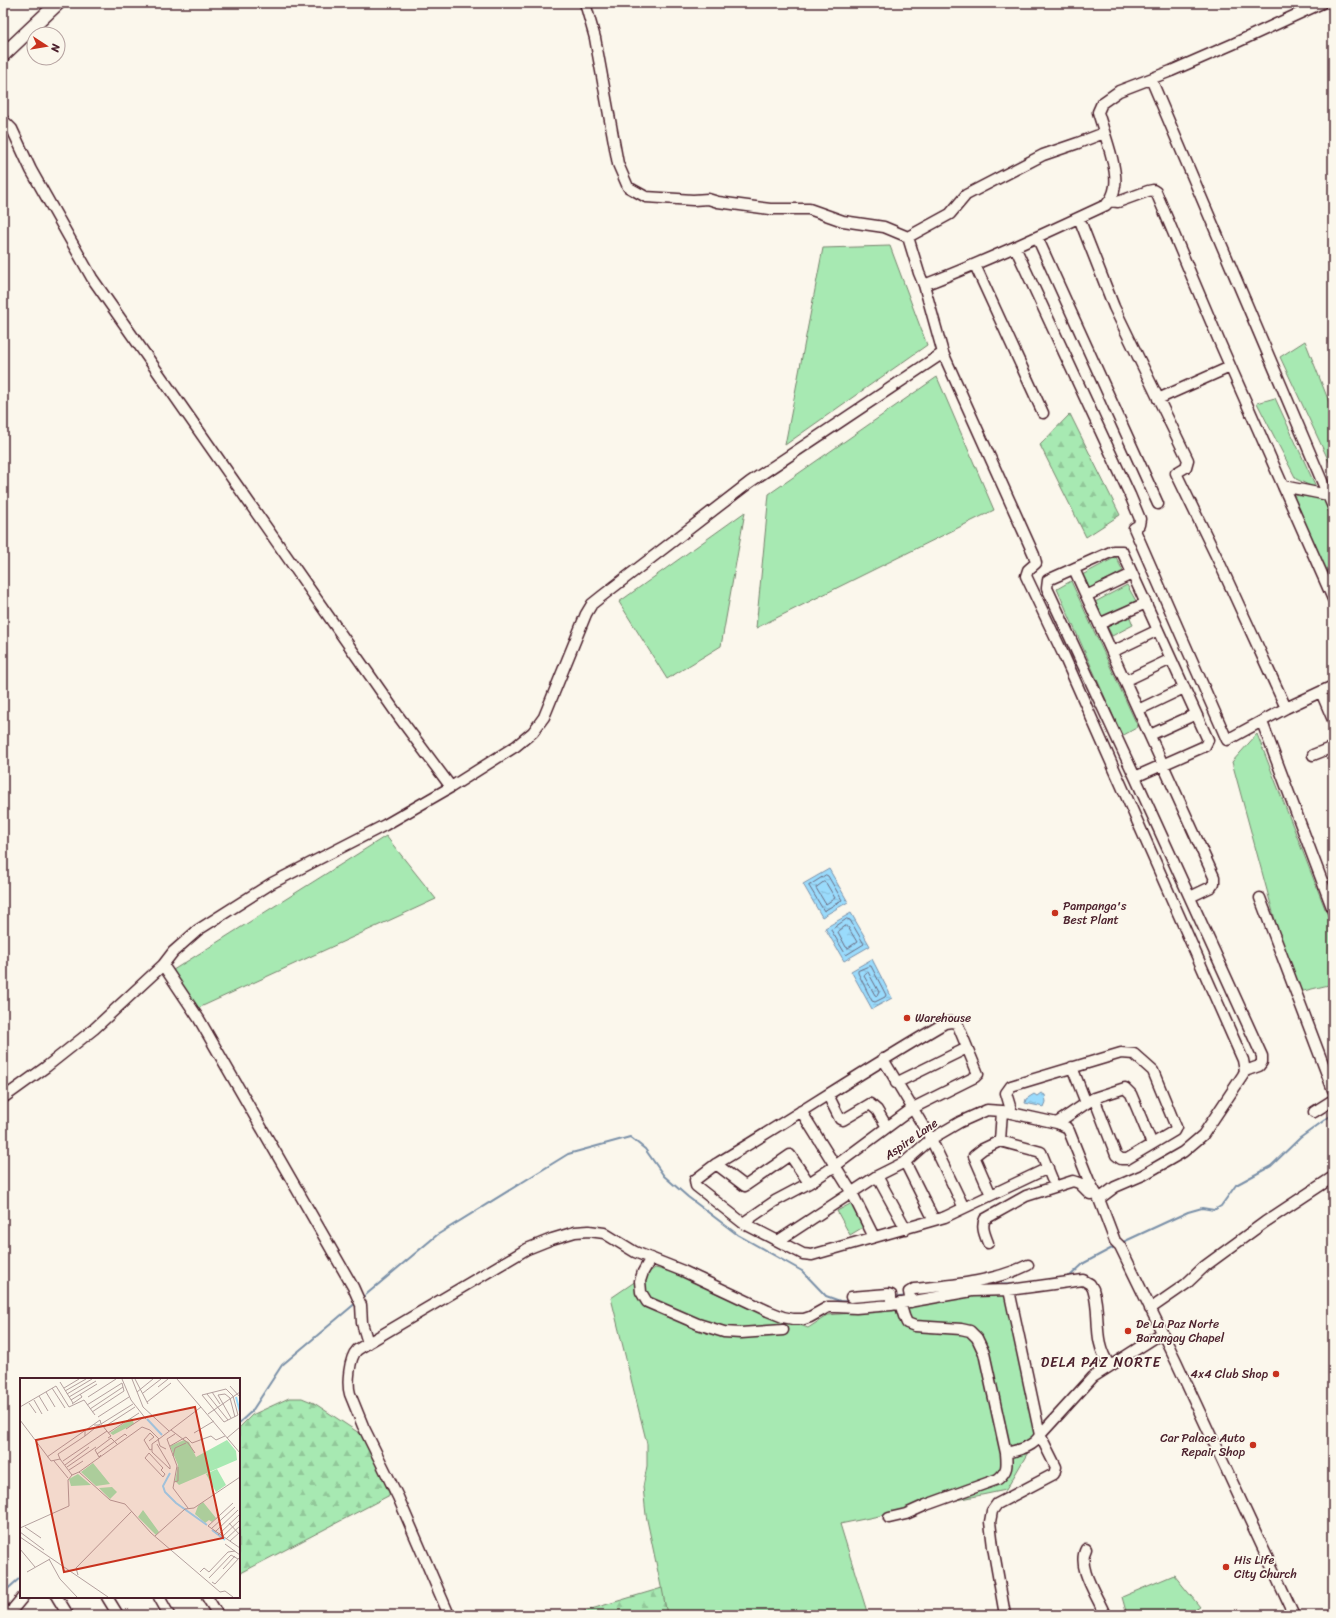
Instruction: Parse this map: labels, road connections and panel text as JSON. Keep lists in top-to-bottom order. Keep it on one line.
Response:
{"streets":{"street":["Aspire Lane"]},"districts":["DELA PAZ NORTE"],"places":["Pampanga's Best Plant","Warehouse","De La Paz Norte Barangay Chapel","4x4 Club Shop","Car Palace Auto Repair Shop","His Life City Church"],"north":"right"}
